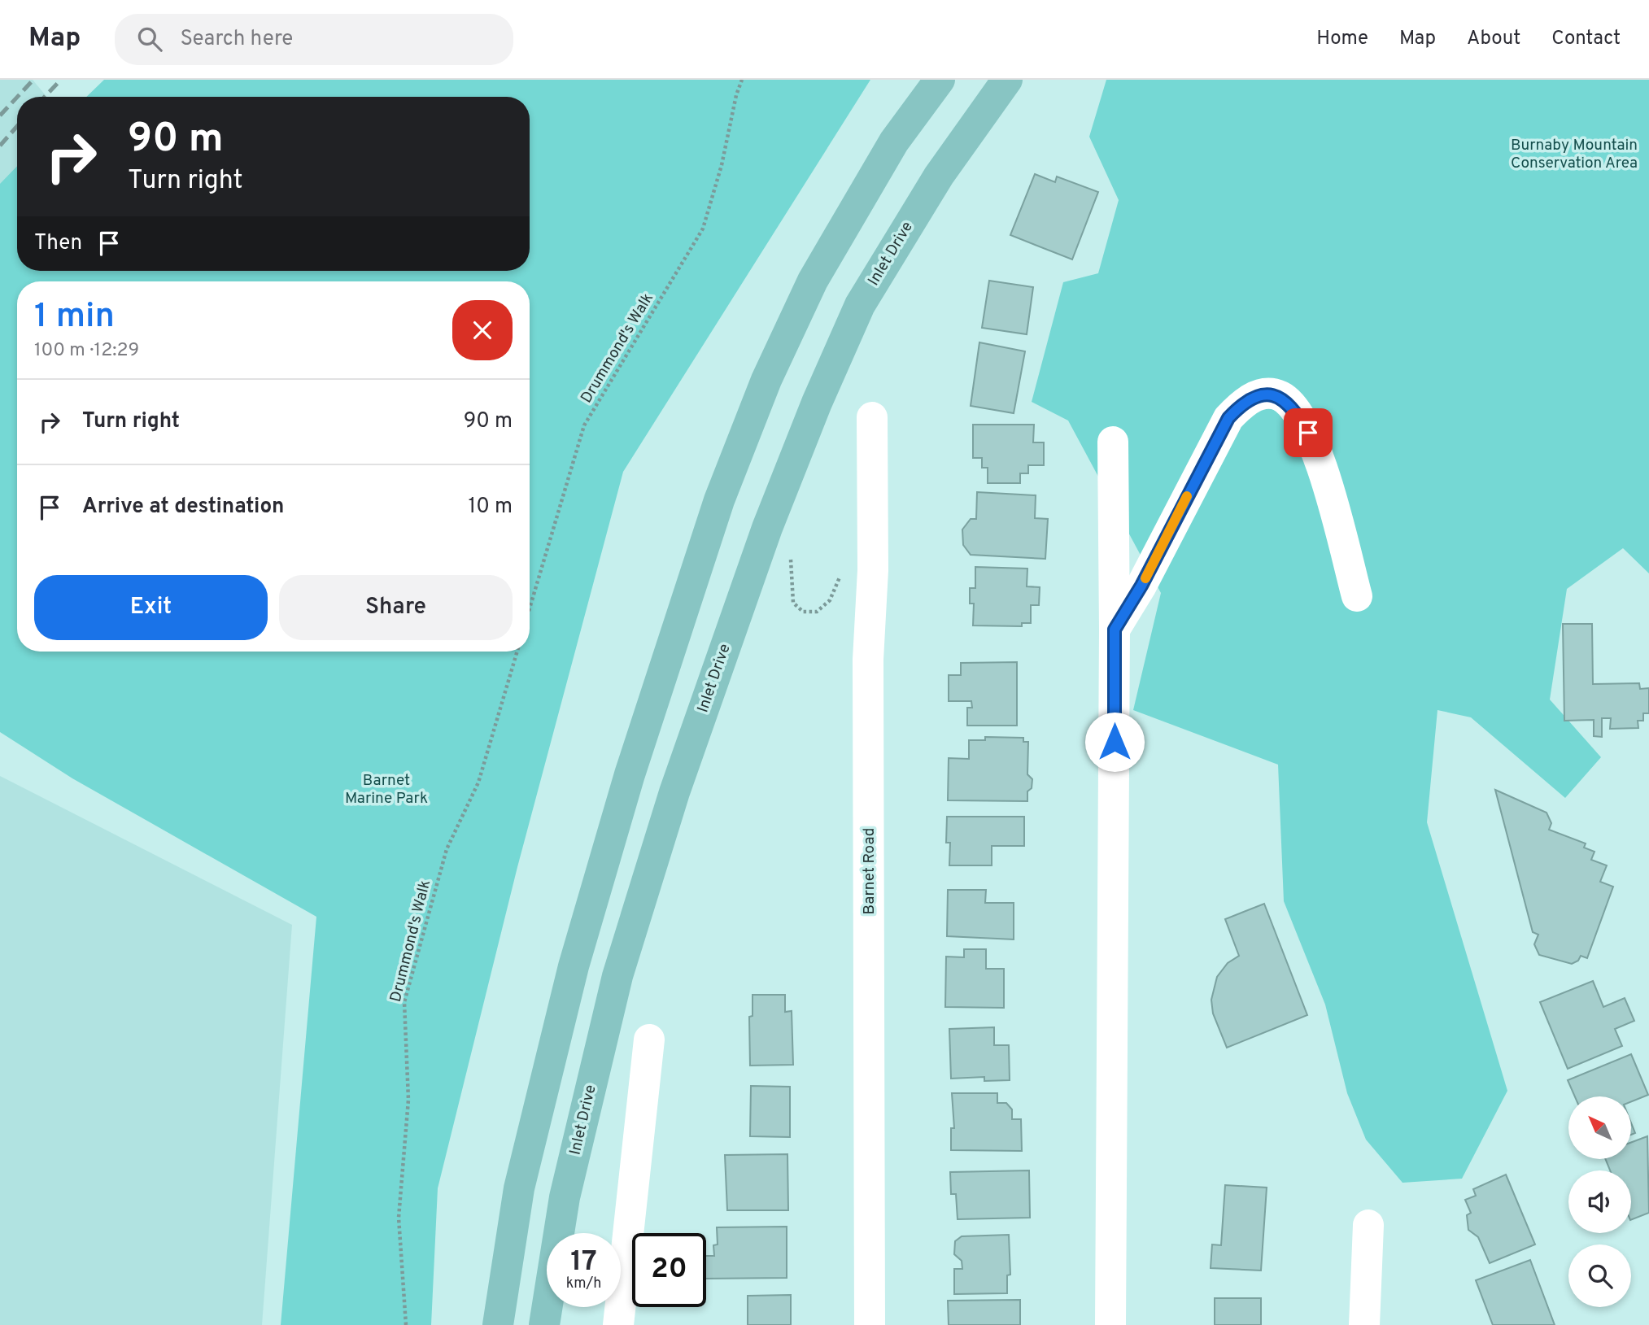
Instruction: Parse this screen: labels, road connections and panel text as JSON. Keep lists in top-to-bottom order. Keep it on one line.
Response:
{"streets":{"main road":["Inlet Drive"],"street":["Barnet Road"],"path":["Drummond's Walk"]},"parks":["Burnaby Mountain Conservation Area","Barnet Marine Park"],"north":"top left","page":{"header":"Map","search":"Search here","nav":["Home","Map","About","Contact"],"turn":["90 m","Turn right"],"then":"Then","heading":["1 min","100 m · 12:29"],"list":[{"name":"Turn right","value":"90 m"},{"name":"Arrive at destination","value":"10 m"}],"buttons":["Exit","Share"],"speed":"17 km/h","limit":"20"}}
